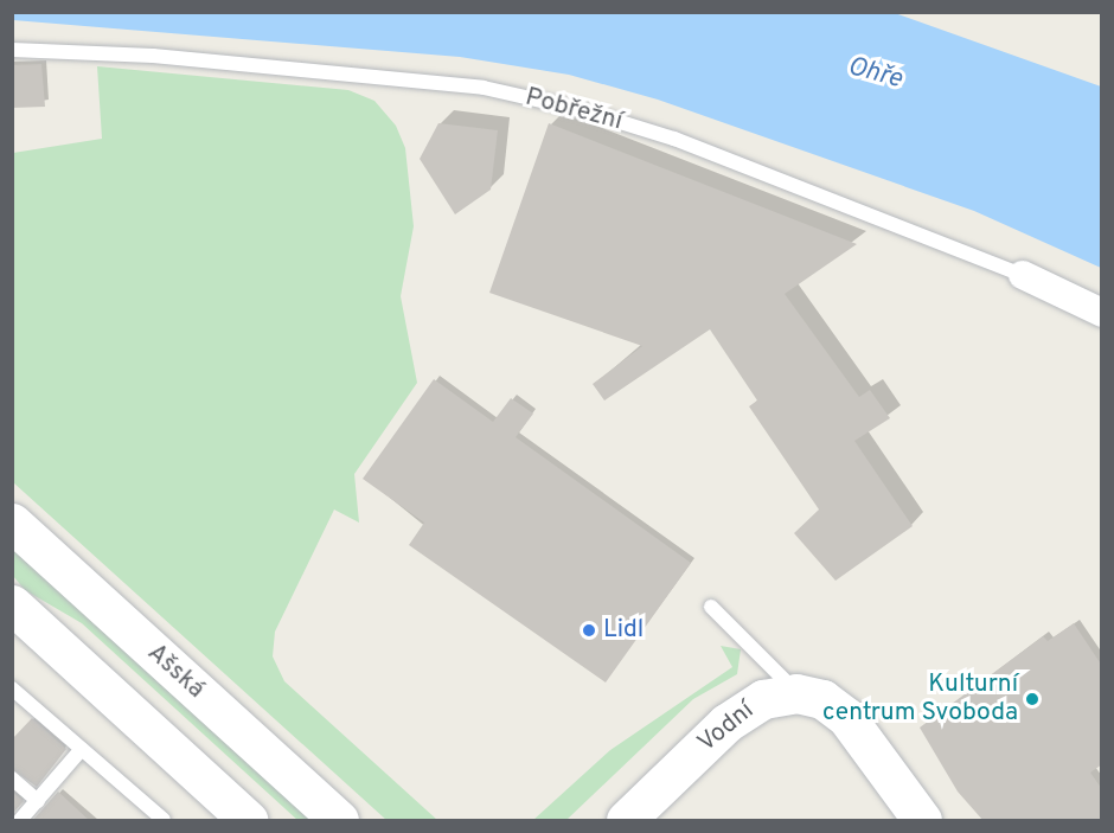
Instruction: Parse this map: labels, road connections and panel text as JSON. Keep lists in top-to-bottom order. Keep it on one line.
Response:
{"streets":{"main road":["Ašská","Vodní"],"street":["Pobřežní"]},"water":["Ohře"],"places":["Lidl","Kulturní centrum Svoboda"]}
